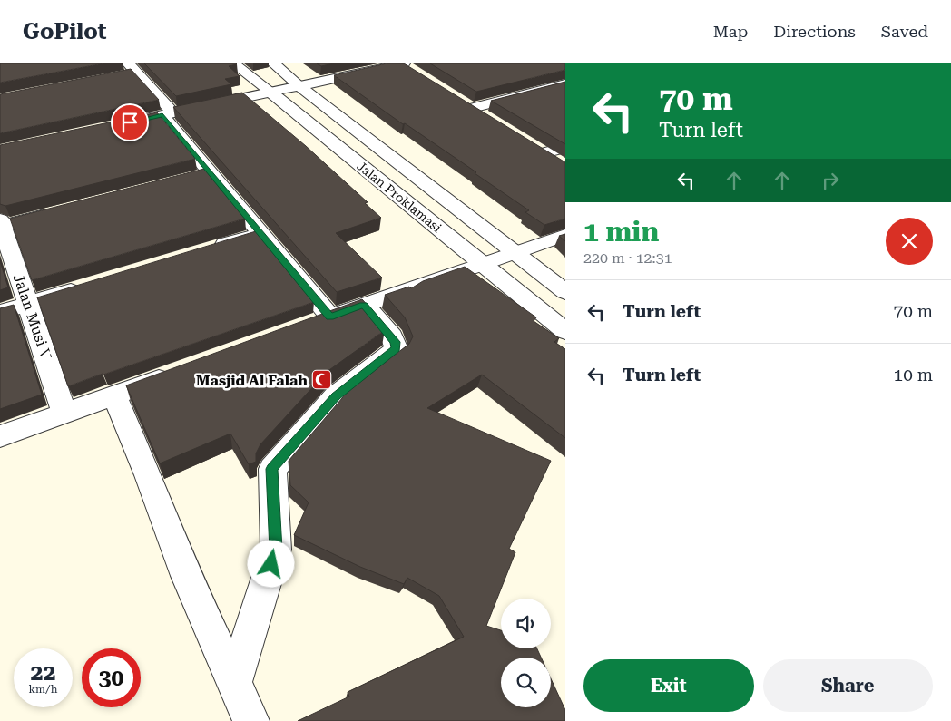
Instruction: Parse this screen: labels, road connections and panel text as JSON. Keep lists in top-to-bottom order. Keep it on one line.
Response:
{"streets":{"street":["Jalan Proklamasi","Jalan Musi V"]},"places":{"mosque":["Masjid Al Falah"]},"page":{"header":"GoPilot","nav":["Map","Directions","Saved"],"turn":["70 m","Turn left"],"heading":["1 min","220 m · 12:31"],"list":[{"name":"Turn left","value":"70 m"},{"name":"Turn left","value":"10 m"}],"speed":"22 km/h","limit":"30","buttons":["Exit","Share"]}}
